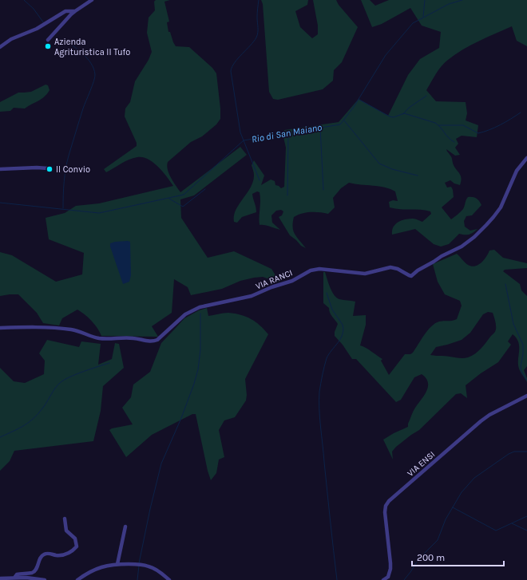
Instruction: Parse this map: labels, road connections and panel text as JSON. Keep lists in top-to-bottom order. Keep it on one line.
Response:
{"streets":{"street":["VIA RANCI","VIA ENSI"]},"water":["Rio di San Maiano"],"places":["Azienda Agrituristica Il Tufo","Il Convio"],"scale_bar":"200 m"}
